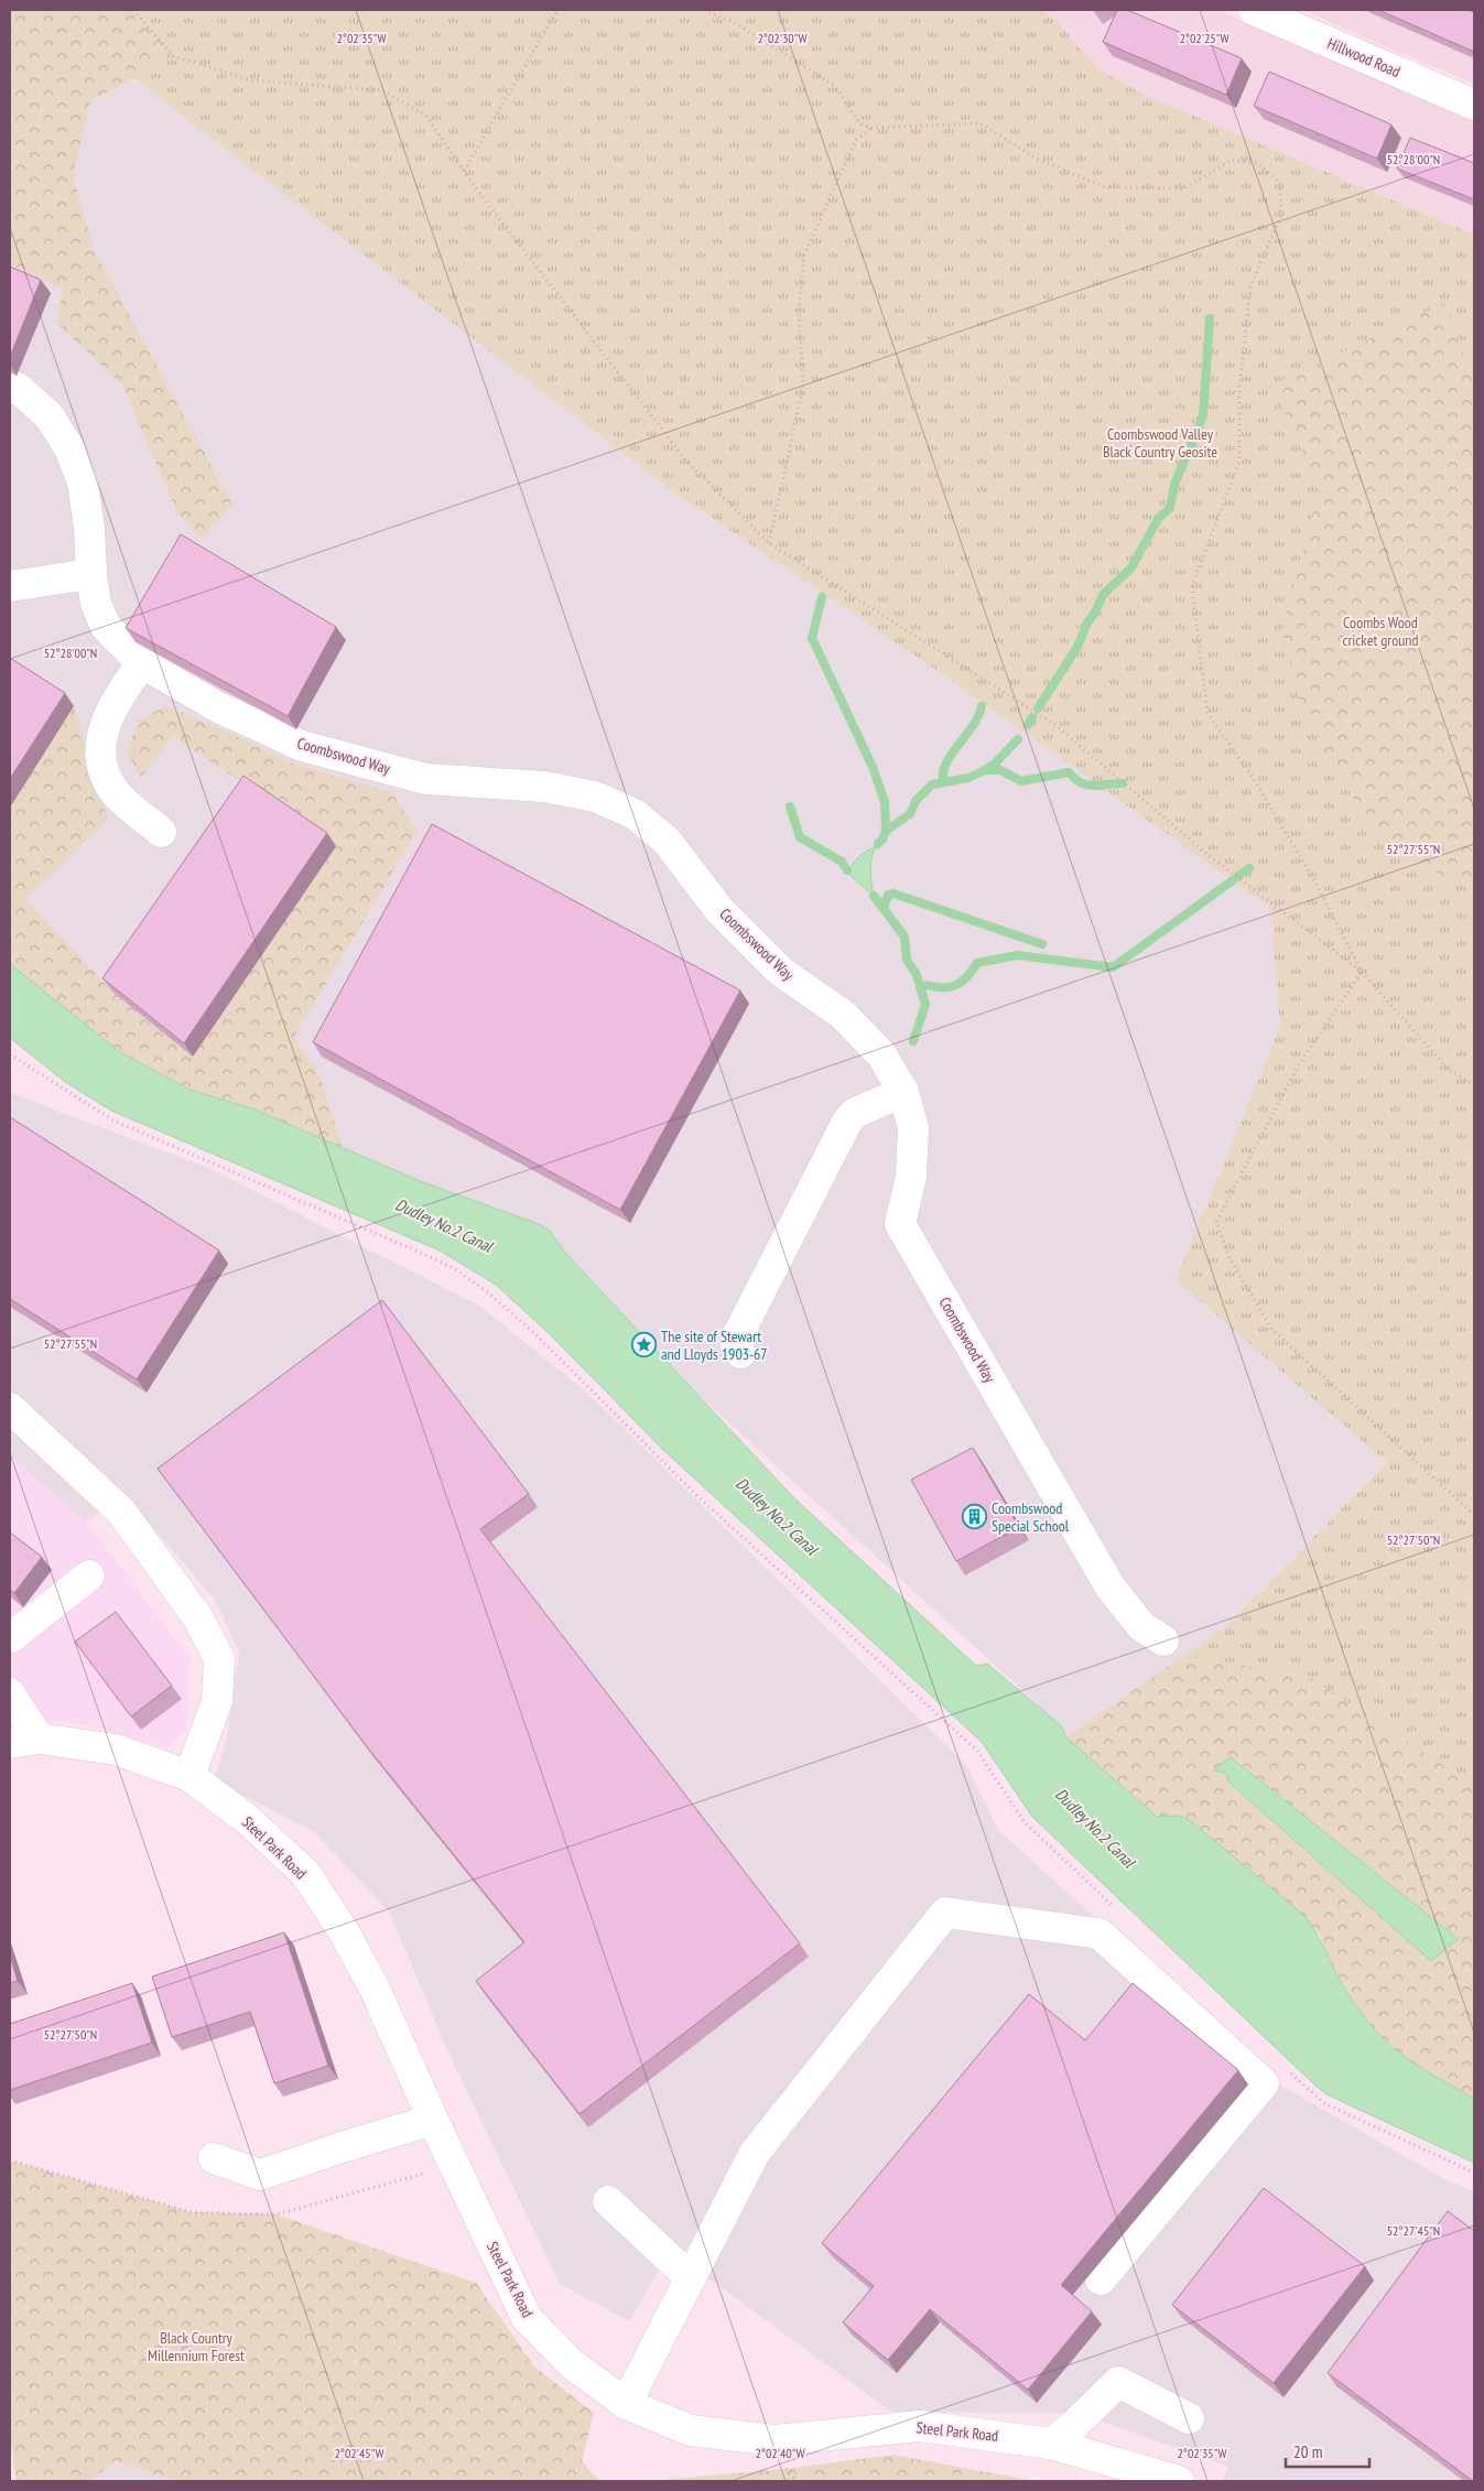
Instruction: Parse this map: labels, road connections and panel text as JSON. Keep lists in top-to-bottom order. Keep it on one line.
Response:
{"streets":{"street":["Hillwood Road","Coombswood Way","Steel Park Road"]},"water":["Dudley No.2 Canal"],"parks":["Coombswood Valley Black Country Geosite","Coombs Wood cricket ground","Black Country Millennium Forest"],"places":{"place":["The site of Stewart and Lloyds 1903-67"],"building":["Coombswood Special School"]},"scale_bar":"20 m","coordinates":["2°02'35\"W","2°02'30\"W","2°02'25\"W","52°28'00\"N","52°27'55\"N","52°27'50\"N","52°27'45\"N","2°02'45\"W","2°02'40\"W"]}
